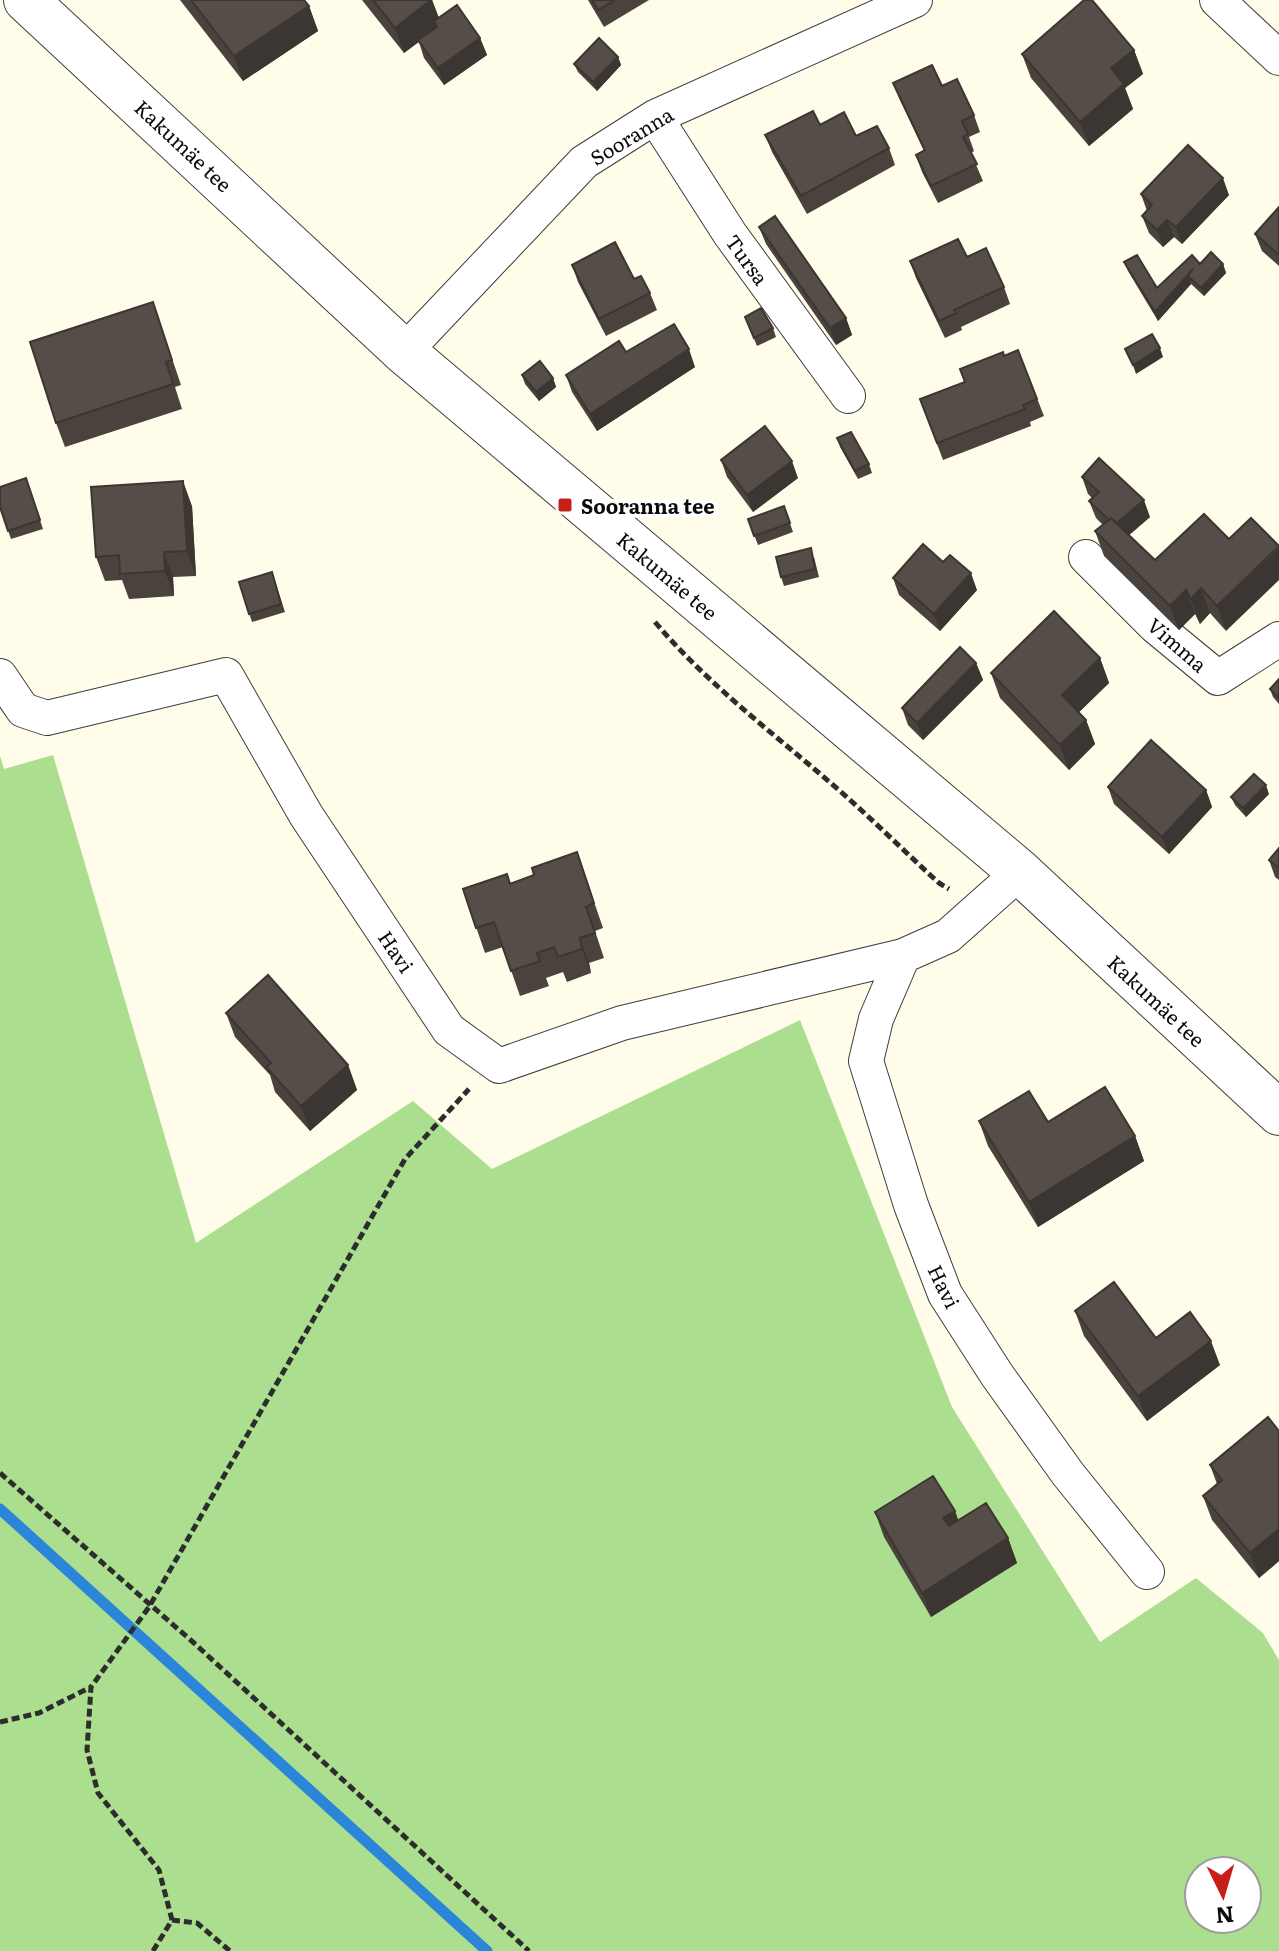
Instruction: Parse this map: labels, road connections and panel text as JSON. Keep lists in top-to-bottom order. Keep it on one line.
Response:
{"streets":{"street":["Sooranna","Kakumäe tee","Tursa","Vimma","Havi"]},"crossings":[["Sooranna","Kakumäe tee"],["Sooranna","Tursa"]],"places":{"transit":["Sooranna tee"]},"north":"bottom"}
